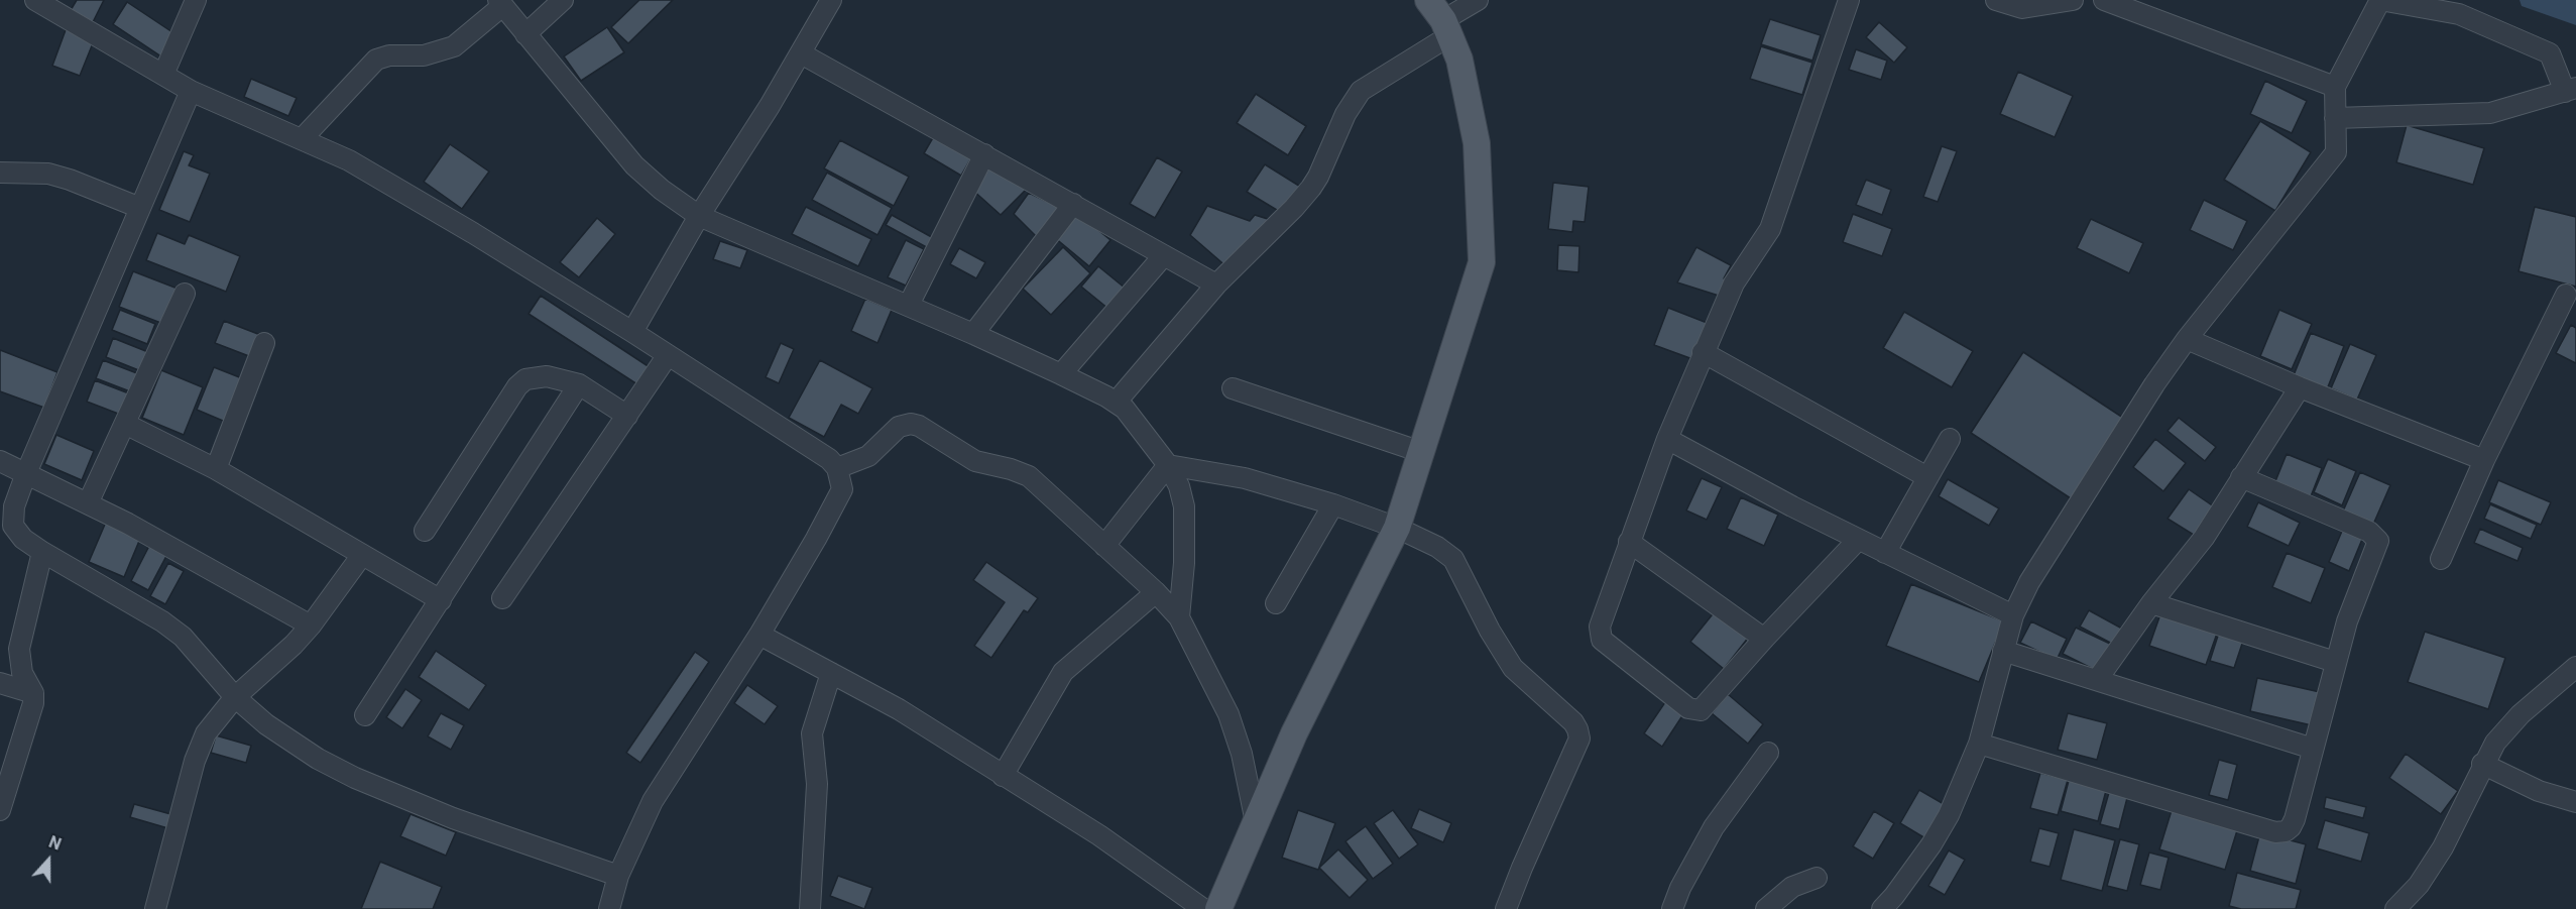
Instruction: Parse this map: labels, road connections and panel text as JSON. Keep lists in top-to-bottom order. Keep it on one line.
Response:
{"north":"top"}
